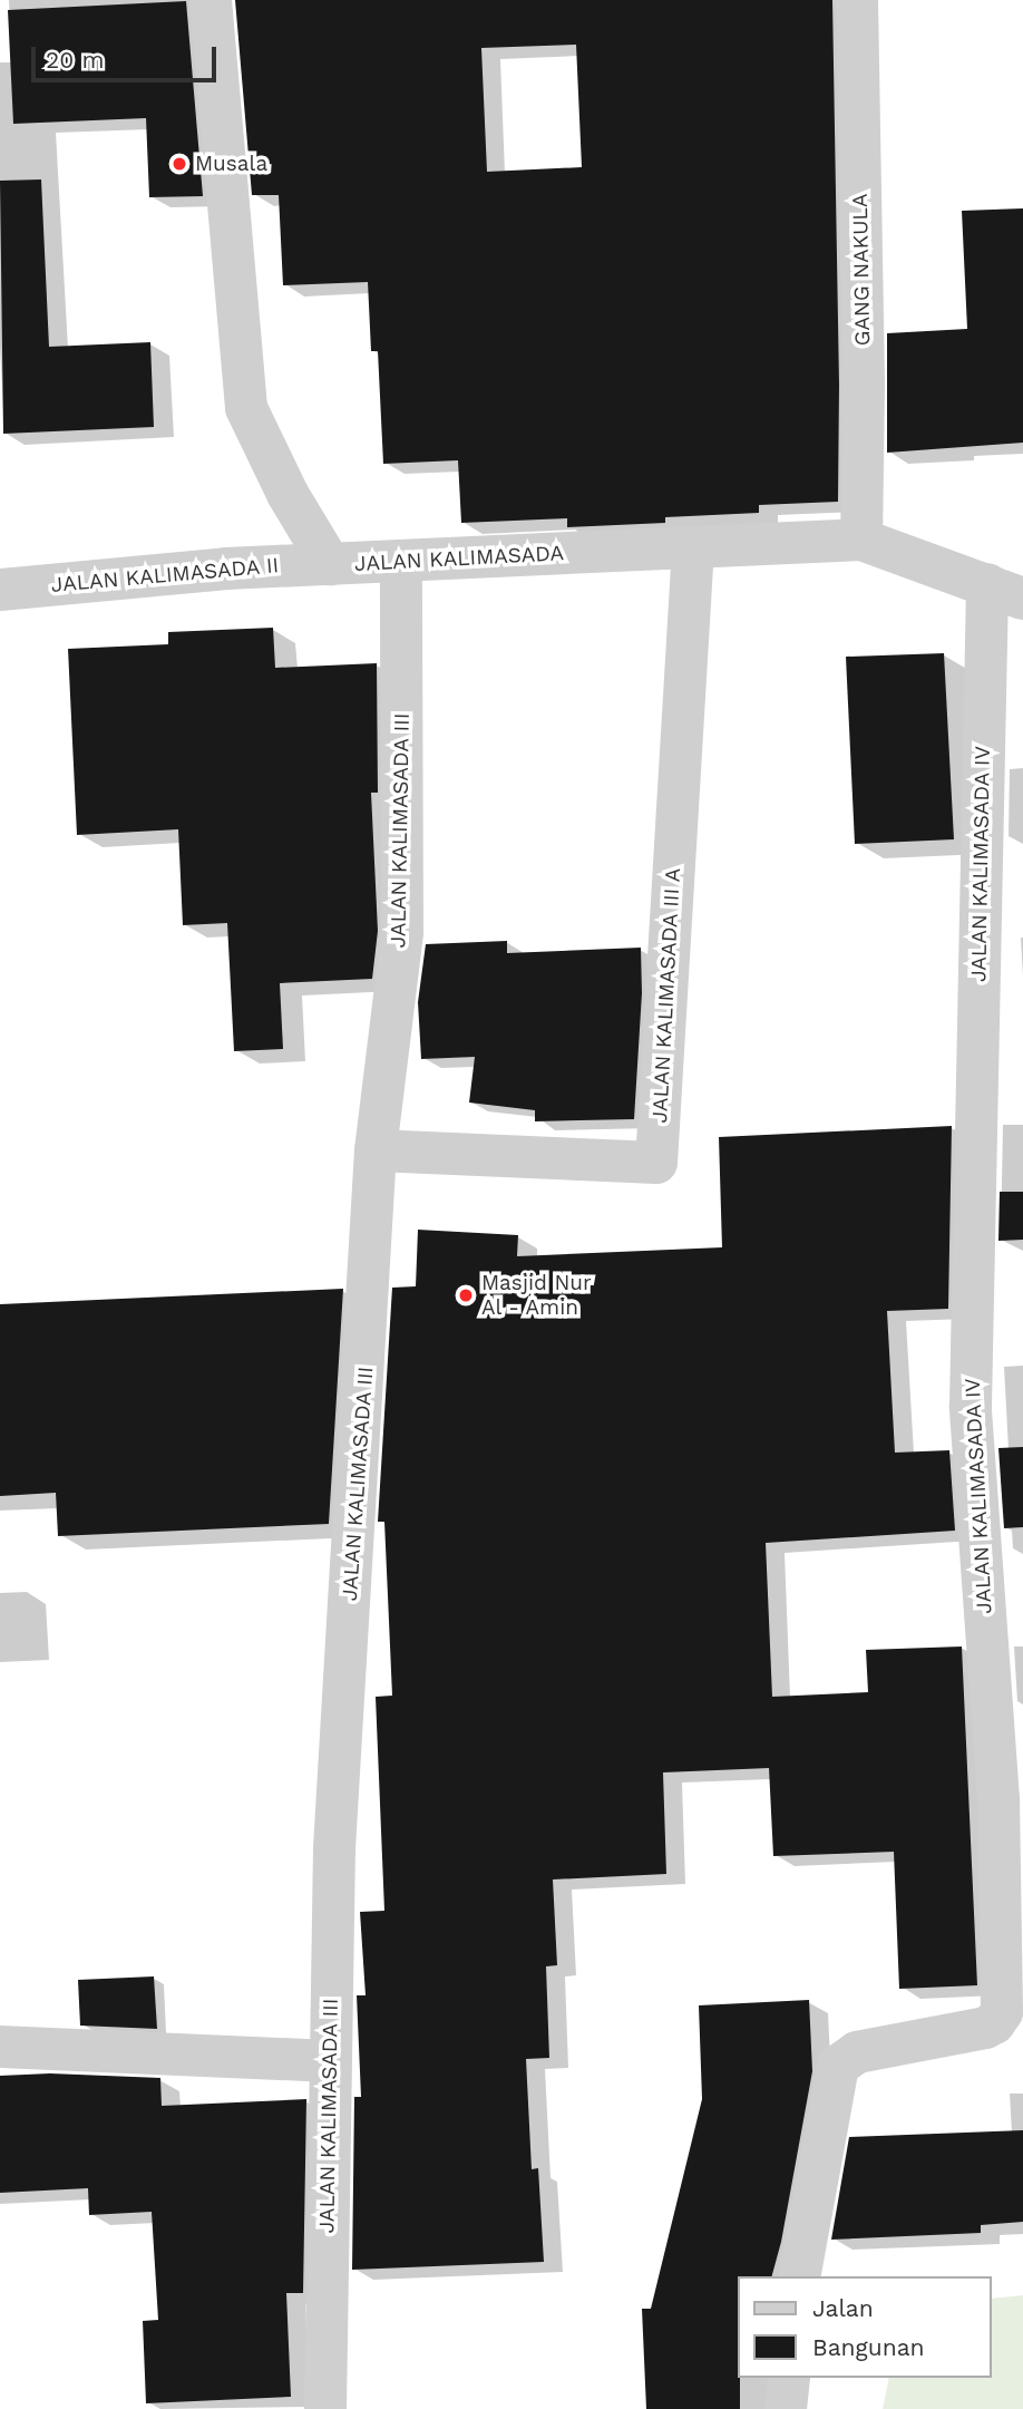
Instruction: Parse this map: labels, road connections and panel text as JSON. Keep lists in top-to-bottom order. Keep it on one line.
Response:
{"streets":{"street":["GANG NAKULA","JALAN KALIMASADA","JALAN KALIMASADA II","JALAN KALIMASADA III","JALAN KALIMASADA IV","JALAN KALIMASADA III A"]},"crossings":[["GANG NAKULA","JALAN KALIMASADA"],["JALAN KALIMASADA","JALAN KALIMASADA II"],["JALAN KALIMASADA","JALAN KALIMASADA III"],["JALAN KALIMASADA","JALAN KALIMASADA IV"],["JALAN KALIMASADA","JALAN KALIMASADA III A"],["JALAN KALIMASADA III","JALAN KALIMASADA III A"]],"places":["Musala","Masjid Nur Al - Amin"],"legend":["Jalan","Bangunan"],"scale_bar":"20 m"}
